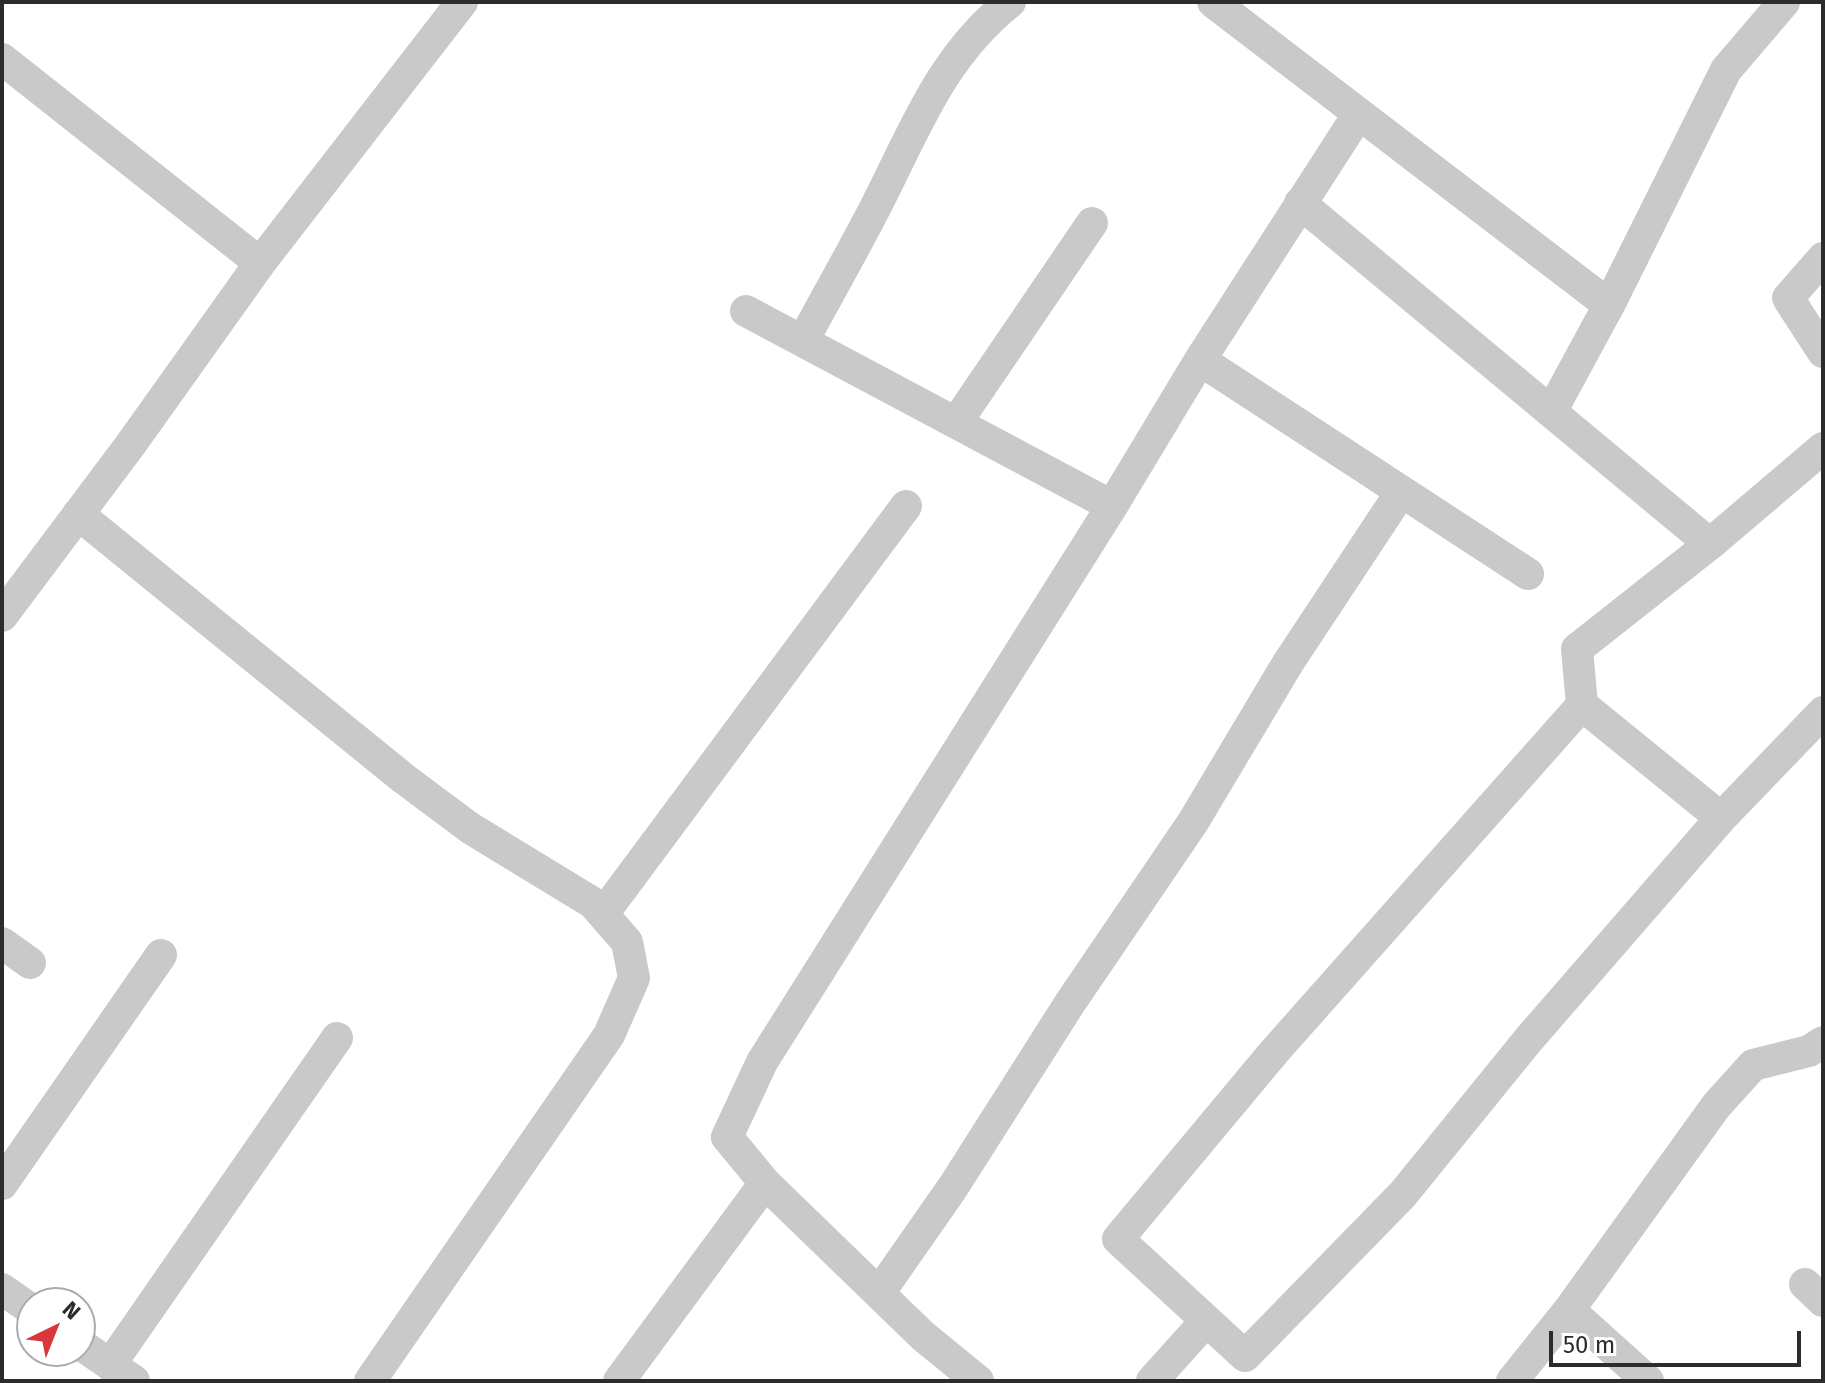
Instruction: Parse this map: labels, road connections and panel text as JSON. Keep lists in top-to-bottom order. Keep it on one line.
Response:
{"scale_bar":"50 m","north":"top right"}
